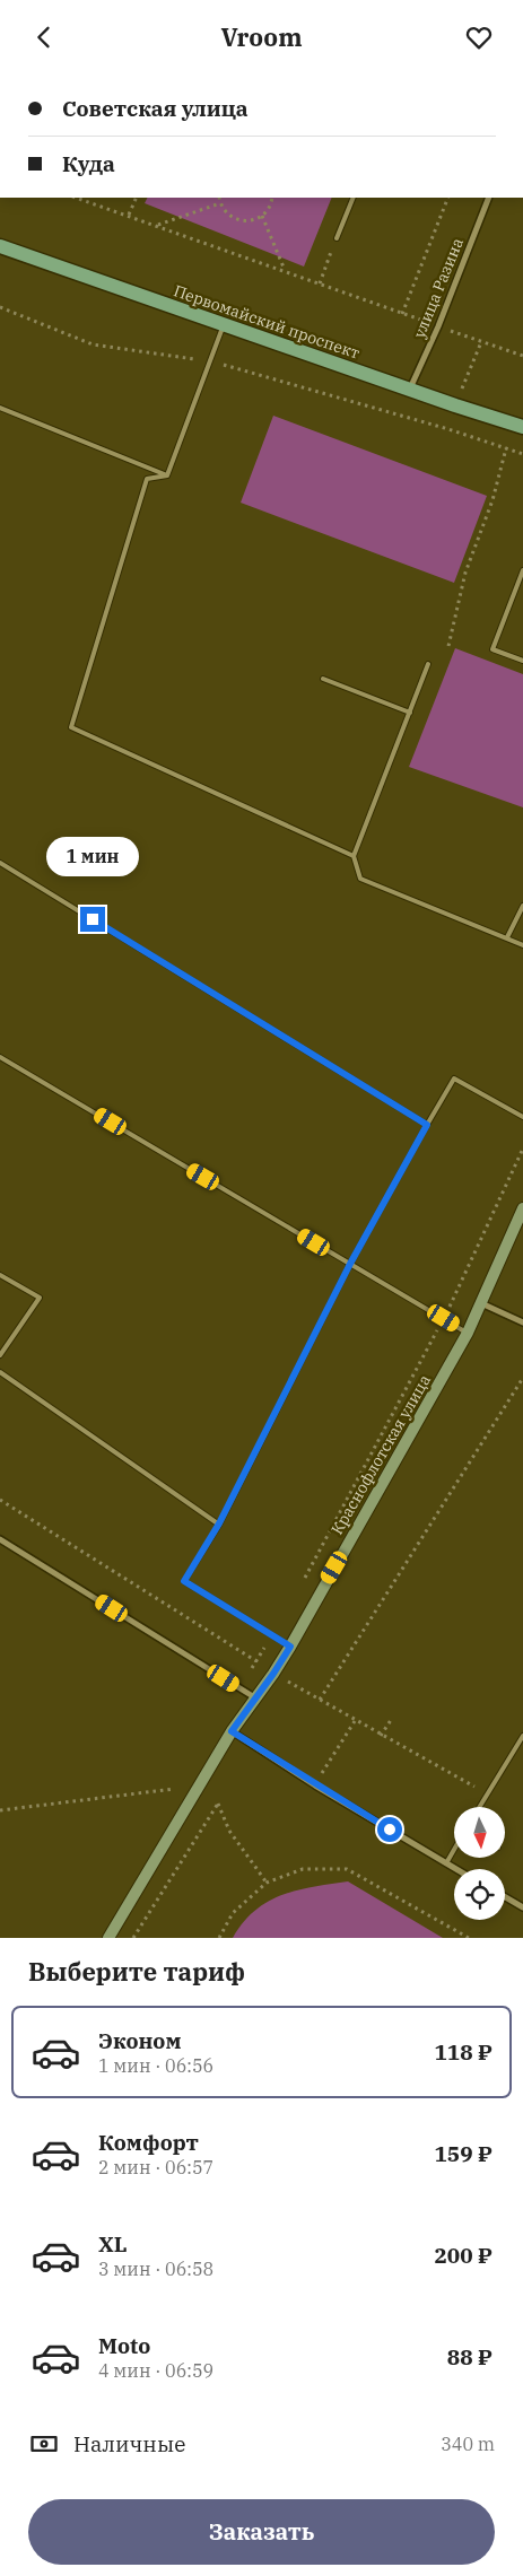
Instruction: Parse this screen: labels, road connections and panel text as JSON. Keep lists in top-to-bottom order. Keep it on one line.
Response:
{"streets":{"main road":["Первомайский проспект"],"street":["улица Разина","Краснофлотская улица"]},"crossings":[["улица Разина","Первомайский проспект"]],"north":"bottom","page":{"header":"Vroom","banner":["Советская улица","Куда"],"bubble":"1 мин","heading":"Выберите тариф","list":[{"name":"Эконом","note":"1 мин · 06:56","value":"118 ₽"},{"name":"Комфорт","note":"2 мин · 06:57","value":"159 ₽"},{"name":"XL","note":"3 мин · 06:58","value":"200 ₽"},{"name":"Moto","note":"4 мин · 06:59","value":"88 ₽"}],"pay":["Наличные","340 m"],"buttons":"Заказать"}}
